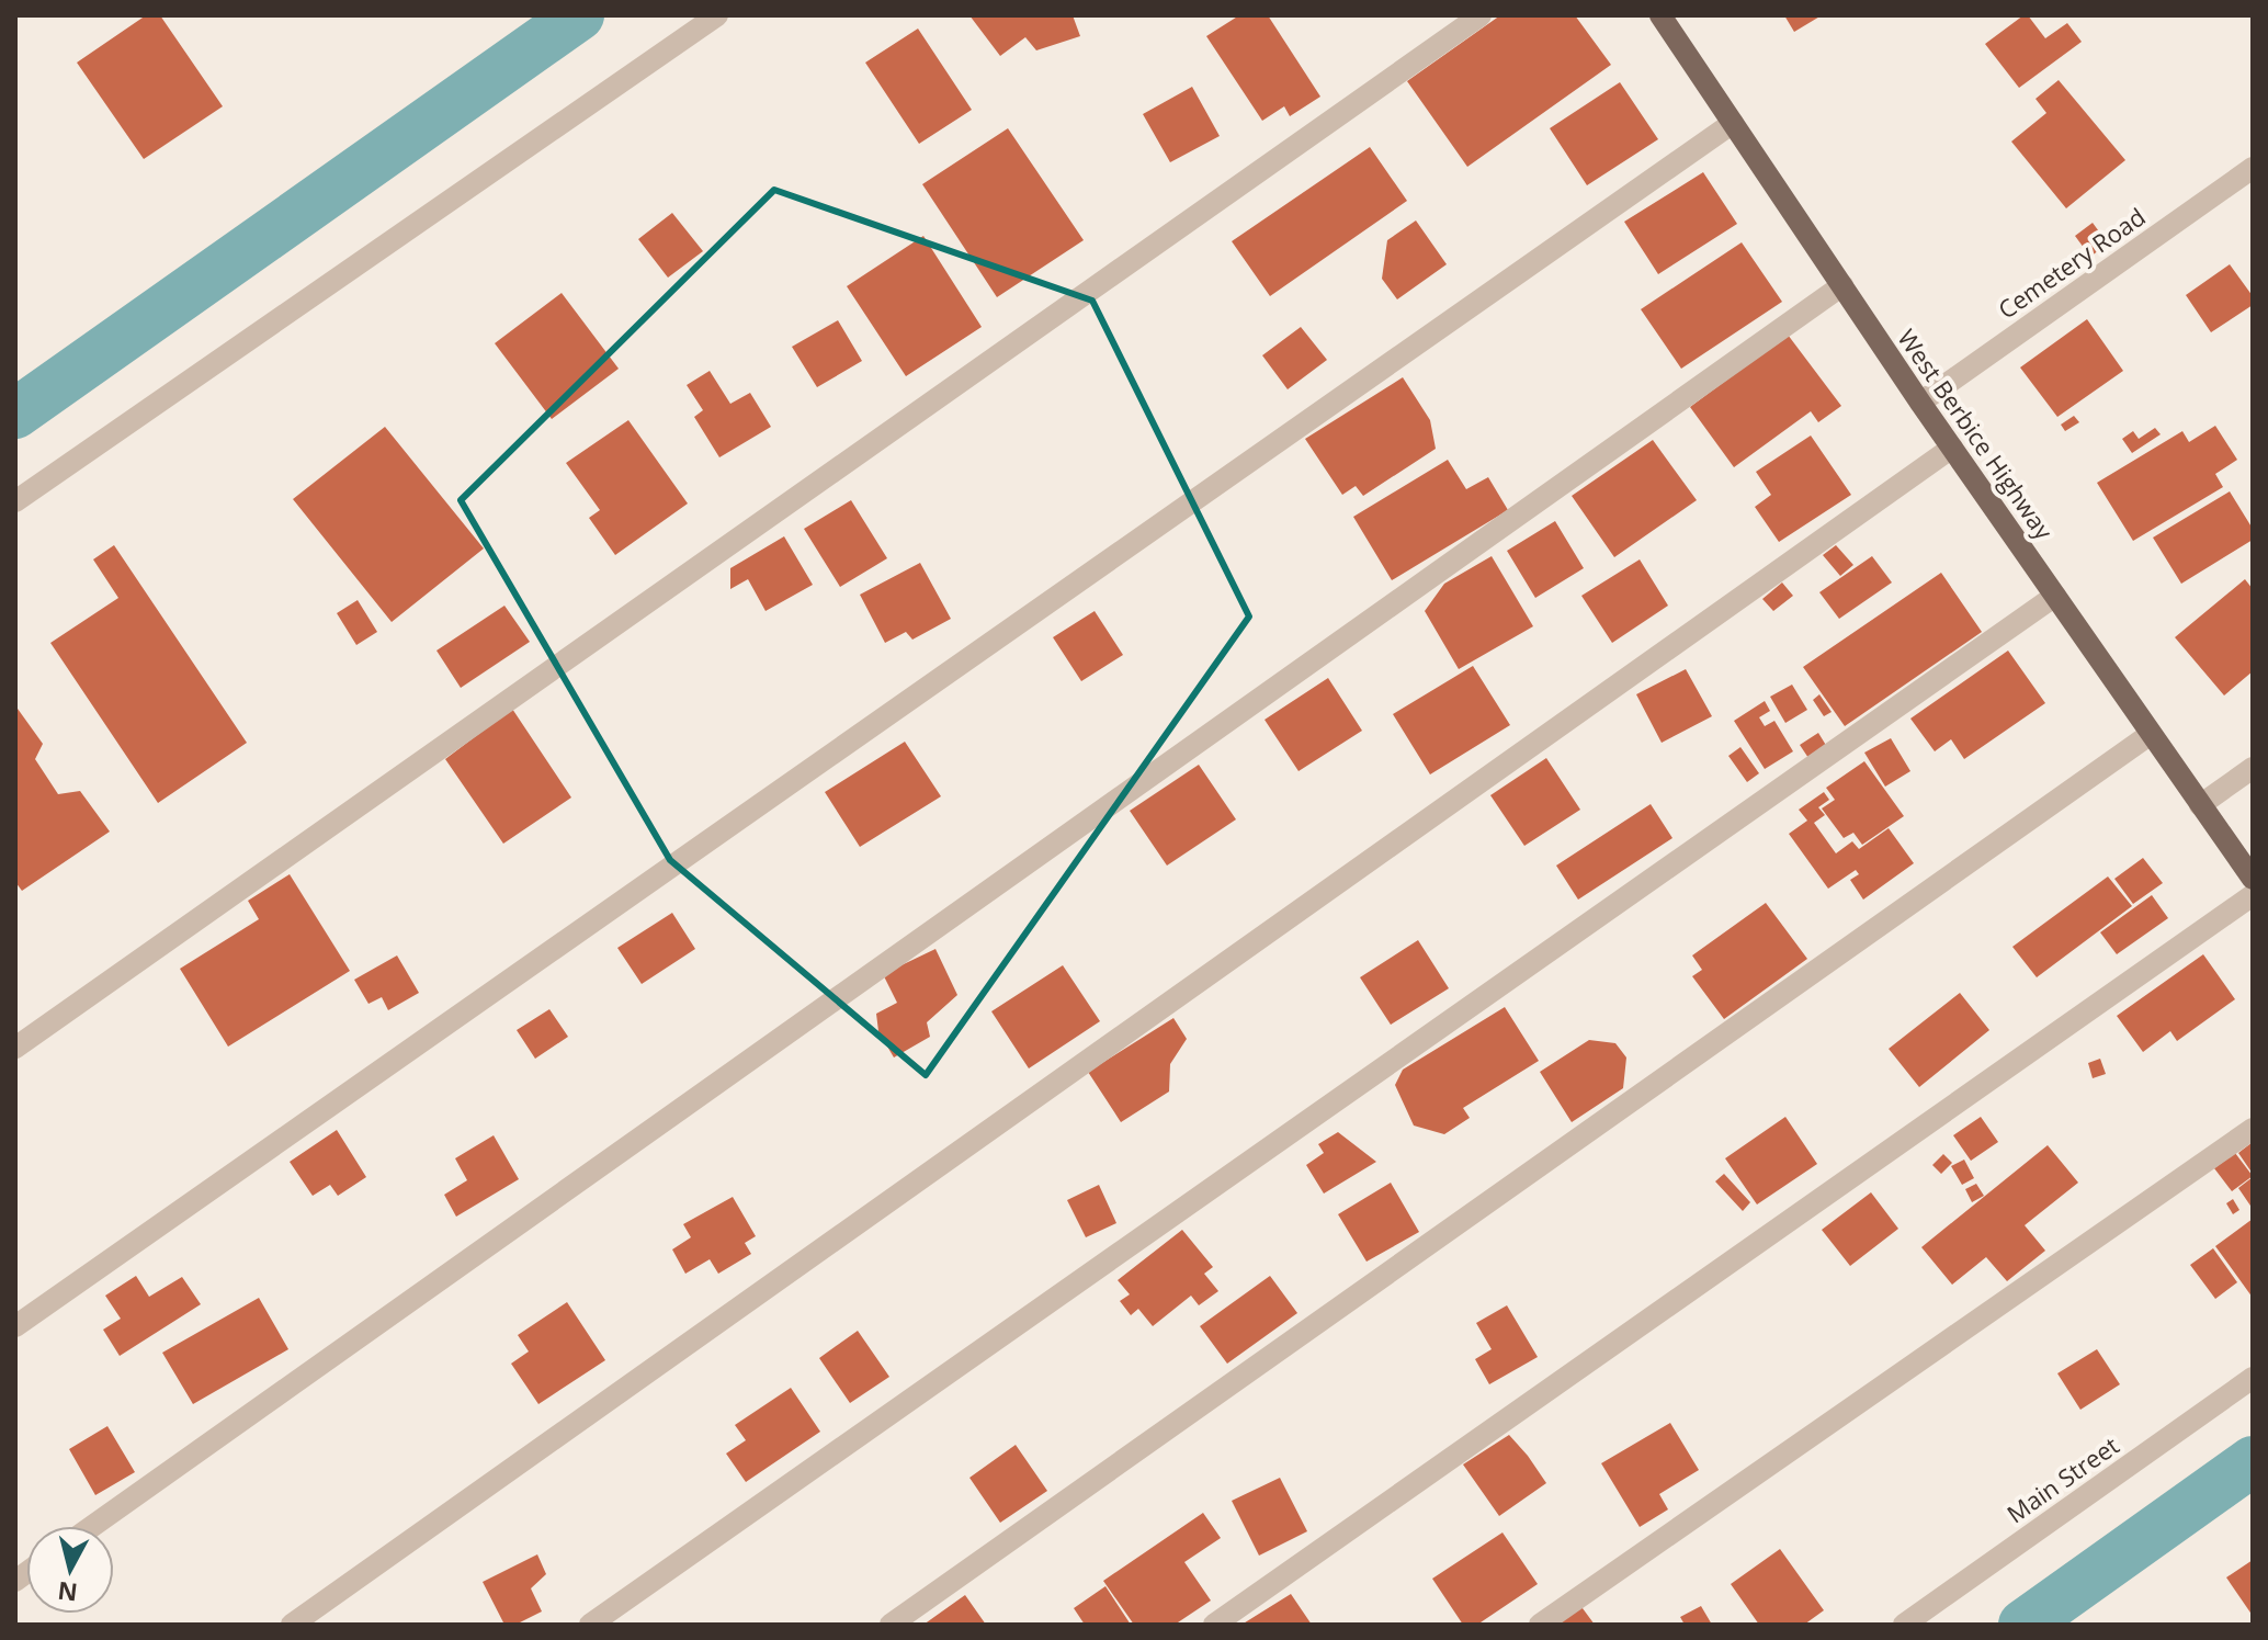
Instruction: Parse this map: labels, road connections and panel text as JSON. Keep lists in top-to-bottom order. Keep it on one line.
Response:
{"streets":{"main road":["West Berbice Highway"],"street":["Cemetery Road","Main Street"]},"crossings":[["Cemetery Road","West Berbice Highway"]],"north":"bottom"}
